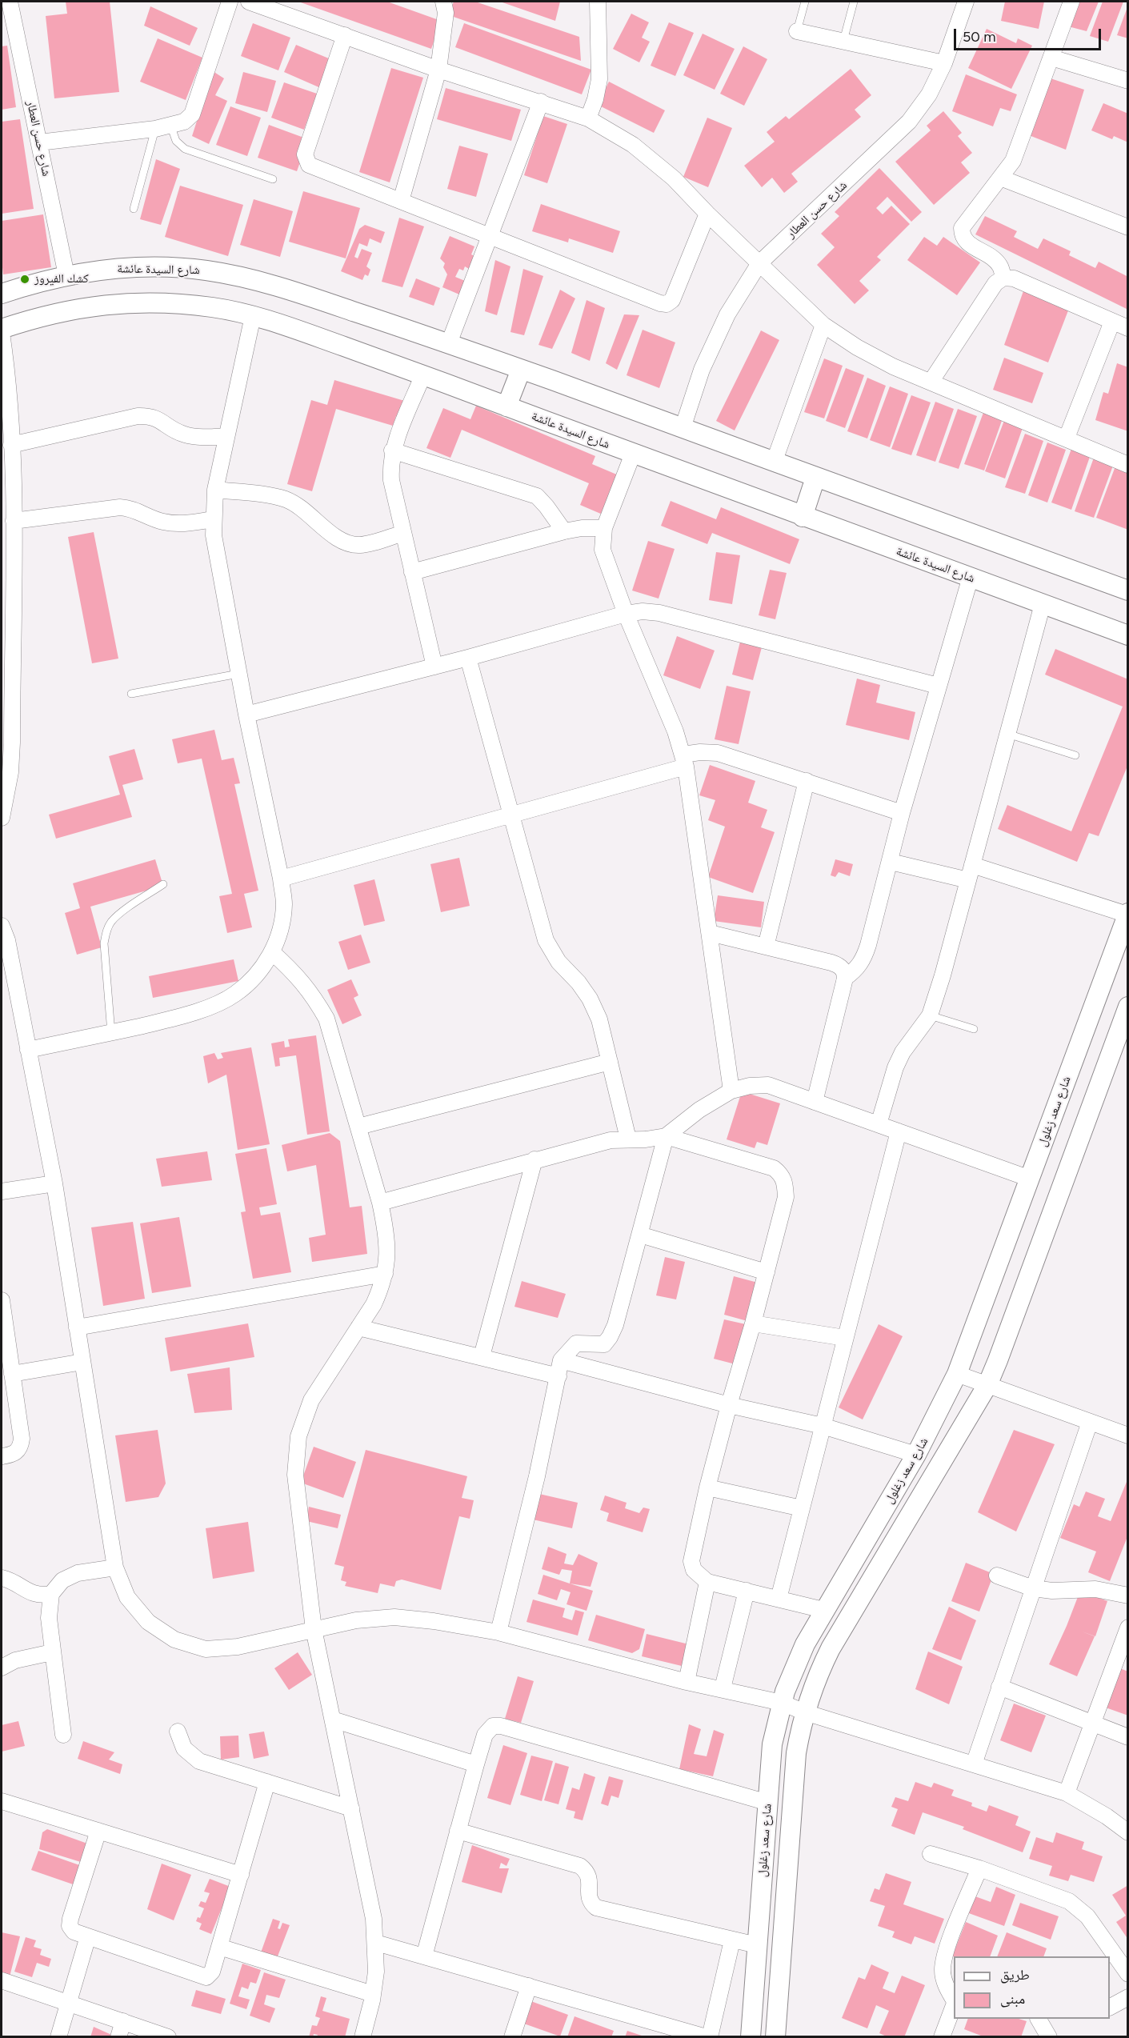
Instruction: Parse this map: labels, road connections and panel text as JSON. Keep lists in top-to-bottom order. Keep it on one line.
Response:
{"streets":{"street":["شارع حسن العطار","شارع السيدة عائشة","شارع سعد زغلول"]},"crossings":[["شارع حسن العطار","شارع السيدة عائشة"]],"places":["كشك الفيروز"],"legend":["طريق","مبنى"],"scale_bar":"50 m"}
